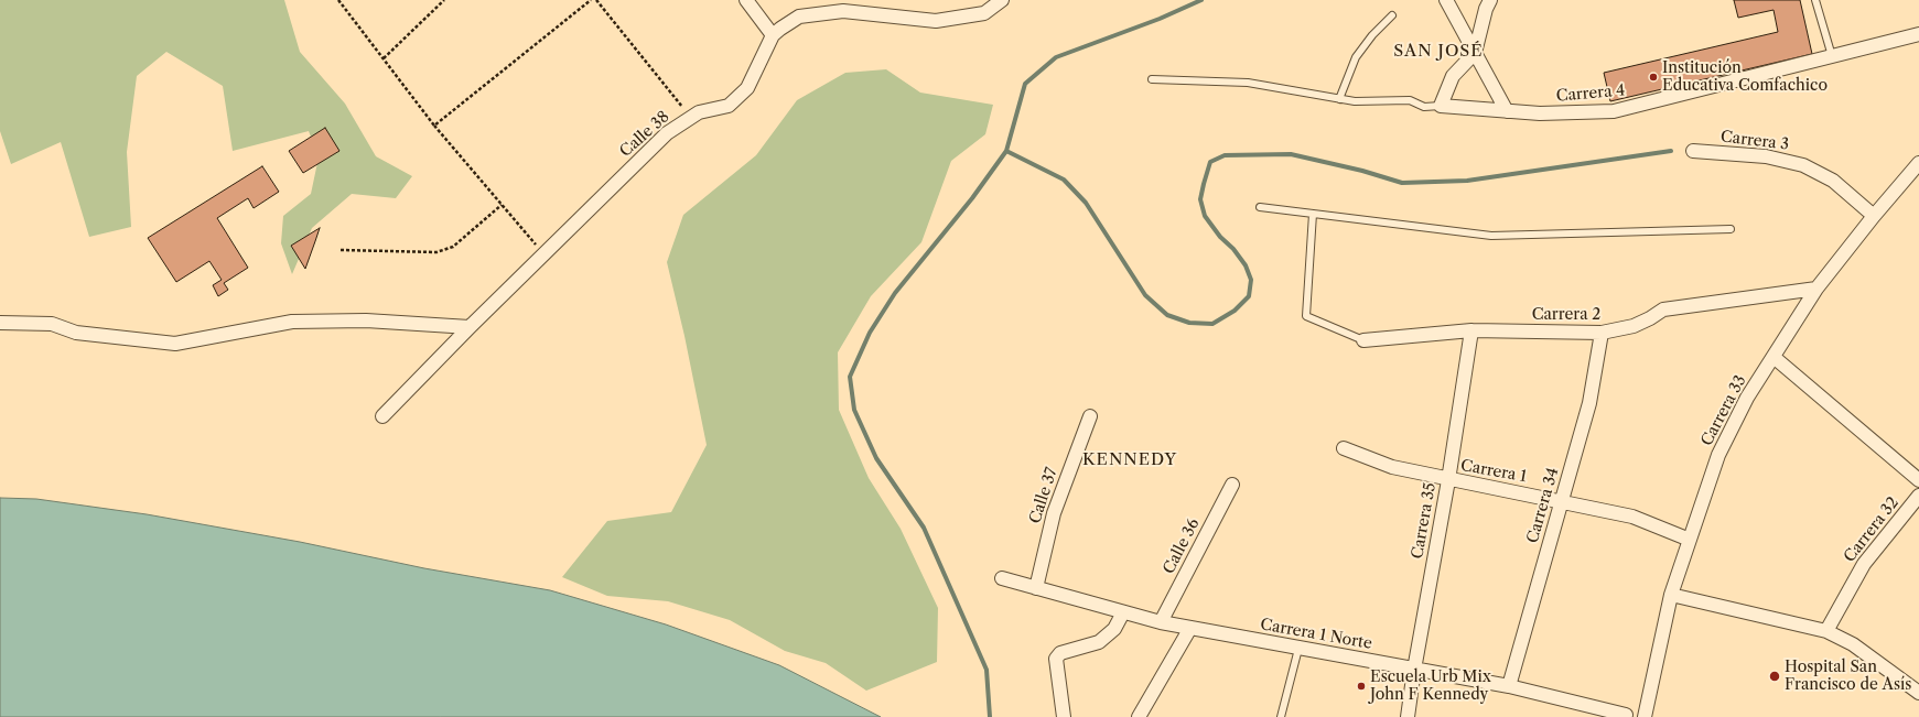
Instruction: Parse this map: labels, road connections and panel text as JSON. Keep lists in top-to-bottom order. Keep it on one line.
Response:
{"streets":{"street":["Carrera 4","Calle 38","Carrera 3","Carrera 2","Carrera 33","Carrera 1","Calle 37","Carrera 34","Carrera 35","Carrera 32","Calle 36","Carrera 1 Norte"]},"crossings":[["Carrera 3","Carrera 33"],["Carrera 2","Carrera 33"],["Carrera 2","Carrera 34"],["Carrera 2","Carrera 35"],["Carrera 33","Carrera 1"],["Carrera 1","Carrera 34"],["Carrera 1","Carrera 35"],["Calle 37","Carrera 1 Norte"],["Carrera 34","Carrera 1 Norte"],["Carrera 35","Carrera 1 Norte"],["Calle 36","Carrera 1 Norte"]],"districts":["SAN JOSÉ","KENNEDY"],"places":["Institución Educativa Comfachico","Hospital San Francisco de Asís","Escuela Urb Mix John F Kennedy"]}
